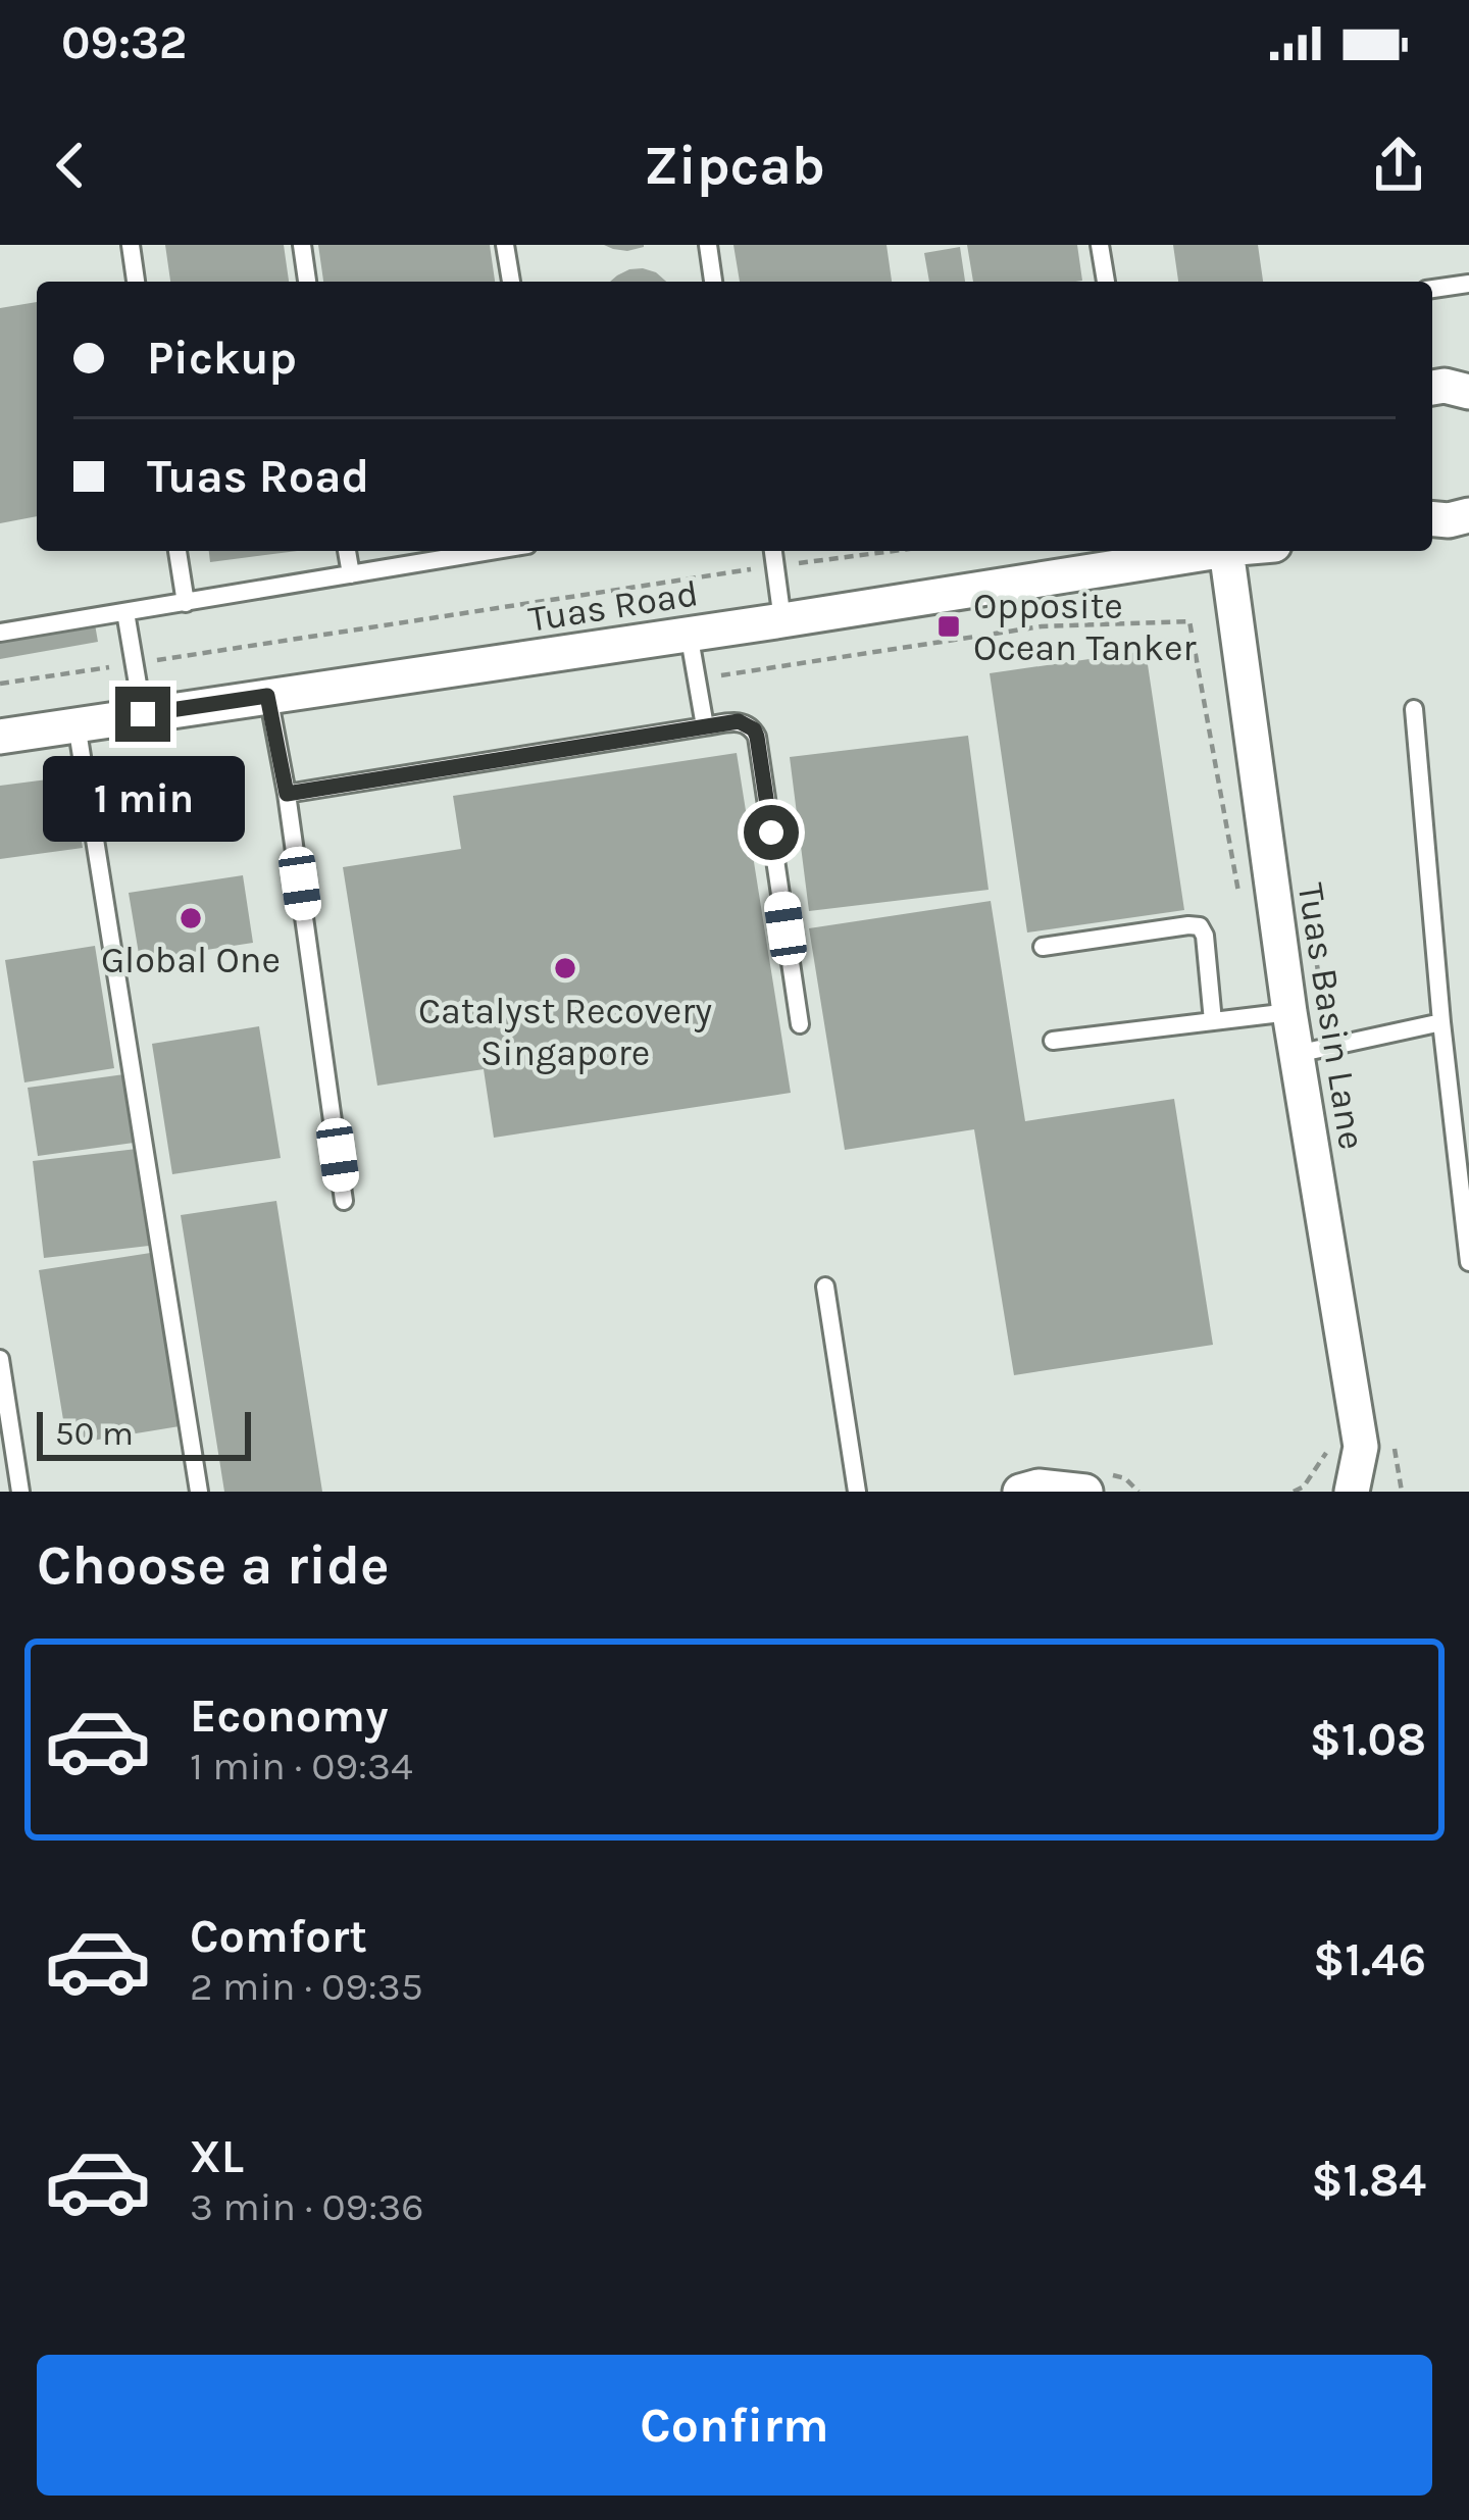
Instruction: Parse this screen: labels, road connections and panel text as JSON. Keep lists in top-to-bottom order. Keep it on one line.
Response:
{"streets":{"street":["Tuas Road","Tuas Basin Lane"]},"places":{"transit":["Opposite Ocean Tanker"],"other":["Global One","Catalyst Recovery Singapore"]},"scale_bar":"50 m","page":{"status":"09:32","header":"Zipcab","banner":["Pickup","Tuas Road"],"bubble":"1 min","scale":"50 m","heading":"Choose a ride","list":[{"name":"Economy","note":"1 min · 09:34","value":"$1.08"},{"name":"Comfort","note":"2 min · 09:35","value":"$1.46"},{"name":"XL","note":"3 min · 09:36","value":"$1.84"}],"buttons":"Confirm"}}
